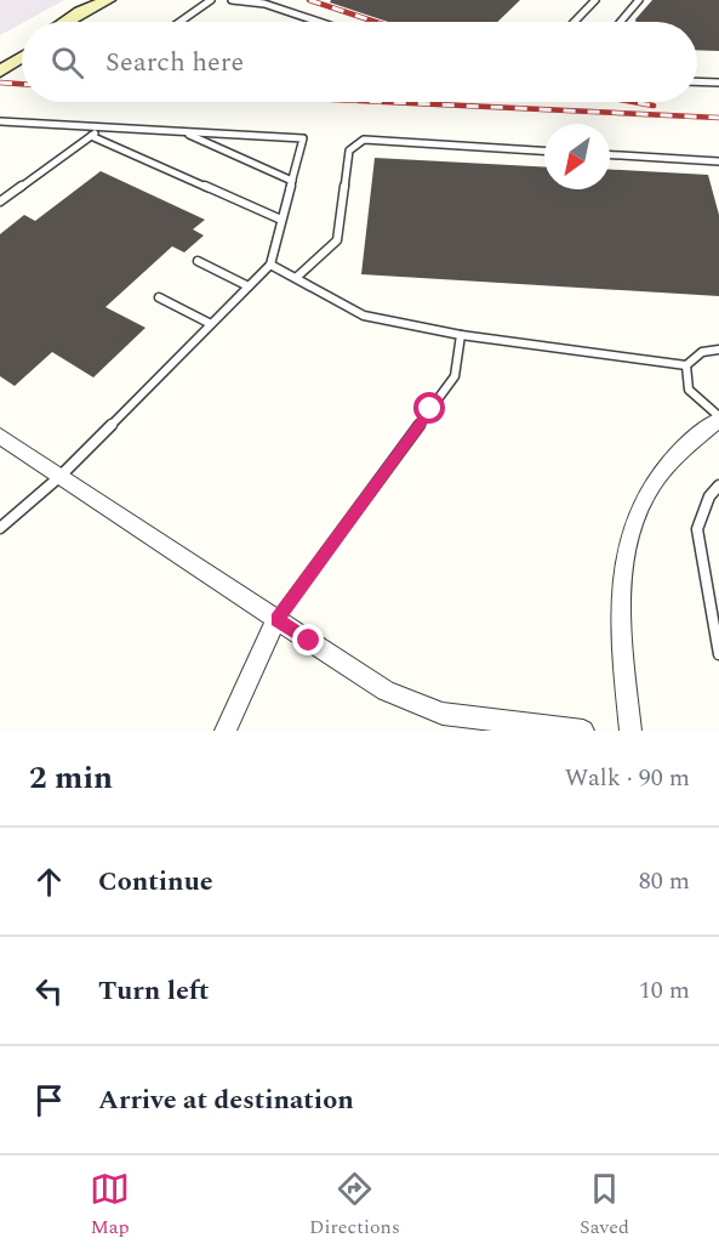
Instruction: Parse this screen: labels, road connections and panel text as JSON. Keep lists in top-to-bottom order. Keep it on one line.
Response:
{"north":"bottom left","page":{"search":"Search here","heading":["2 min","Walk · 90 m"],"list":[["Continue","80 m"],["Turn left","10 m"],"Arrive at destination"],"nav":["Map","Directions","Saved"]}}
